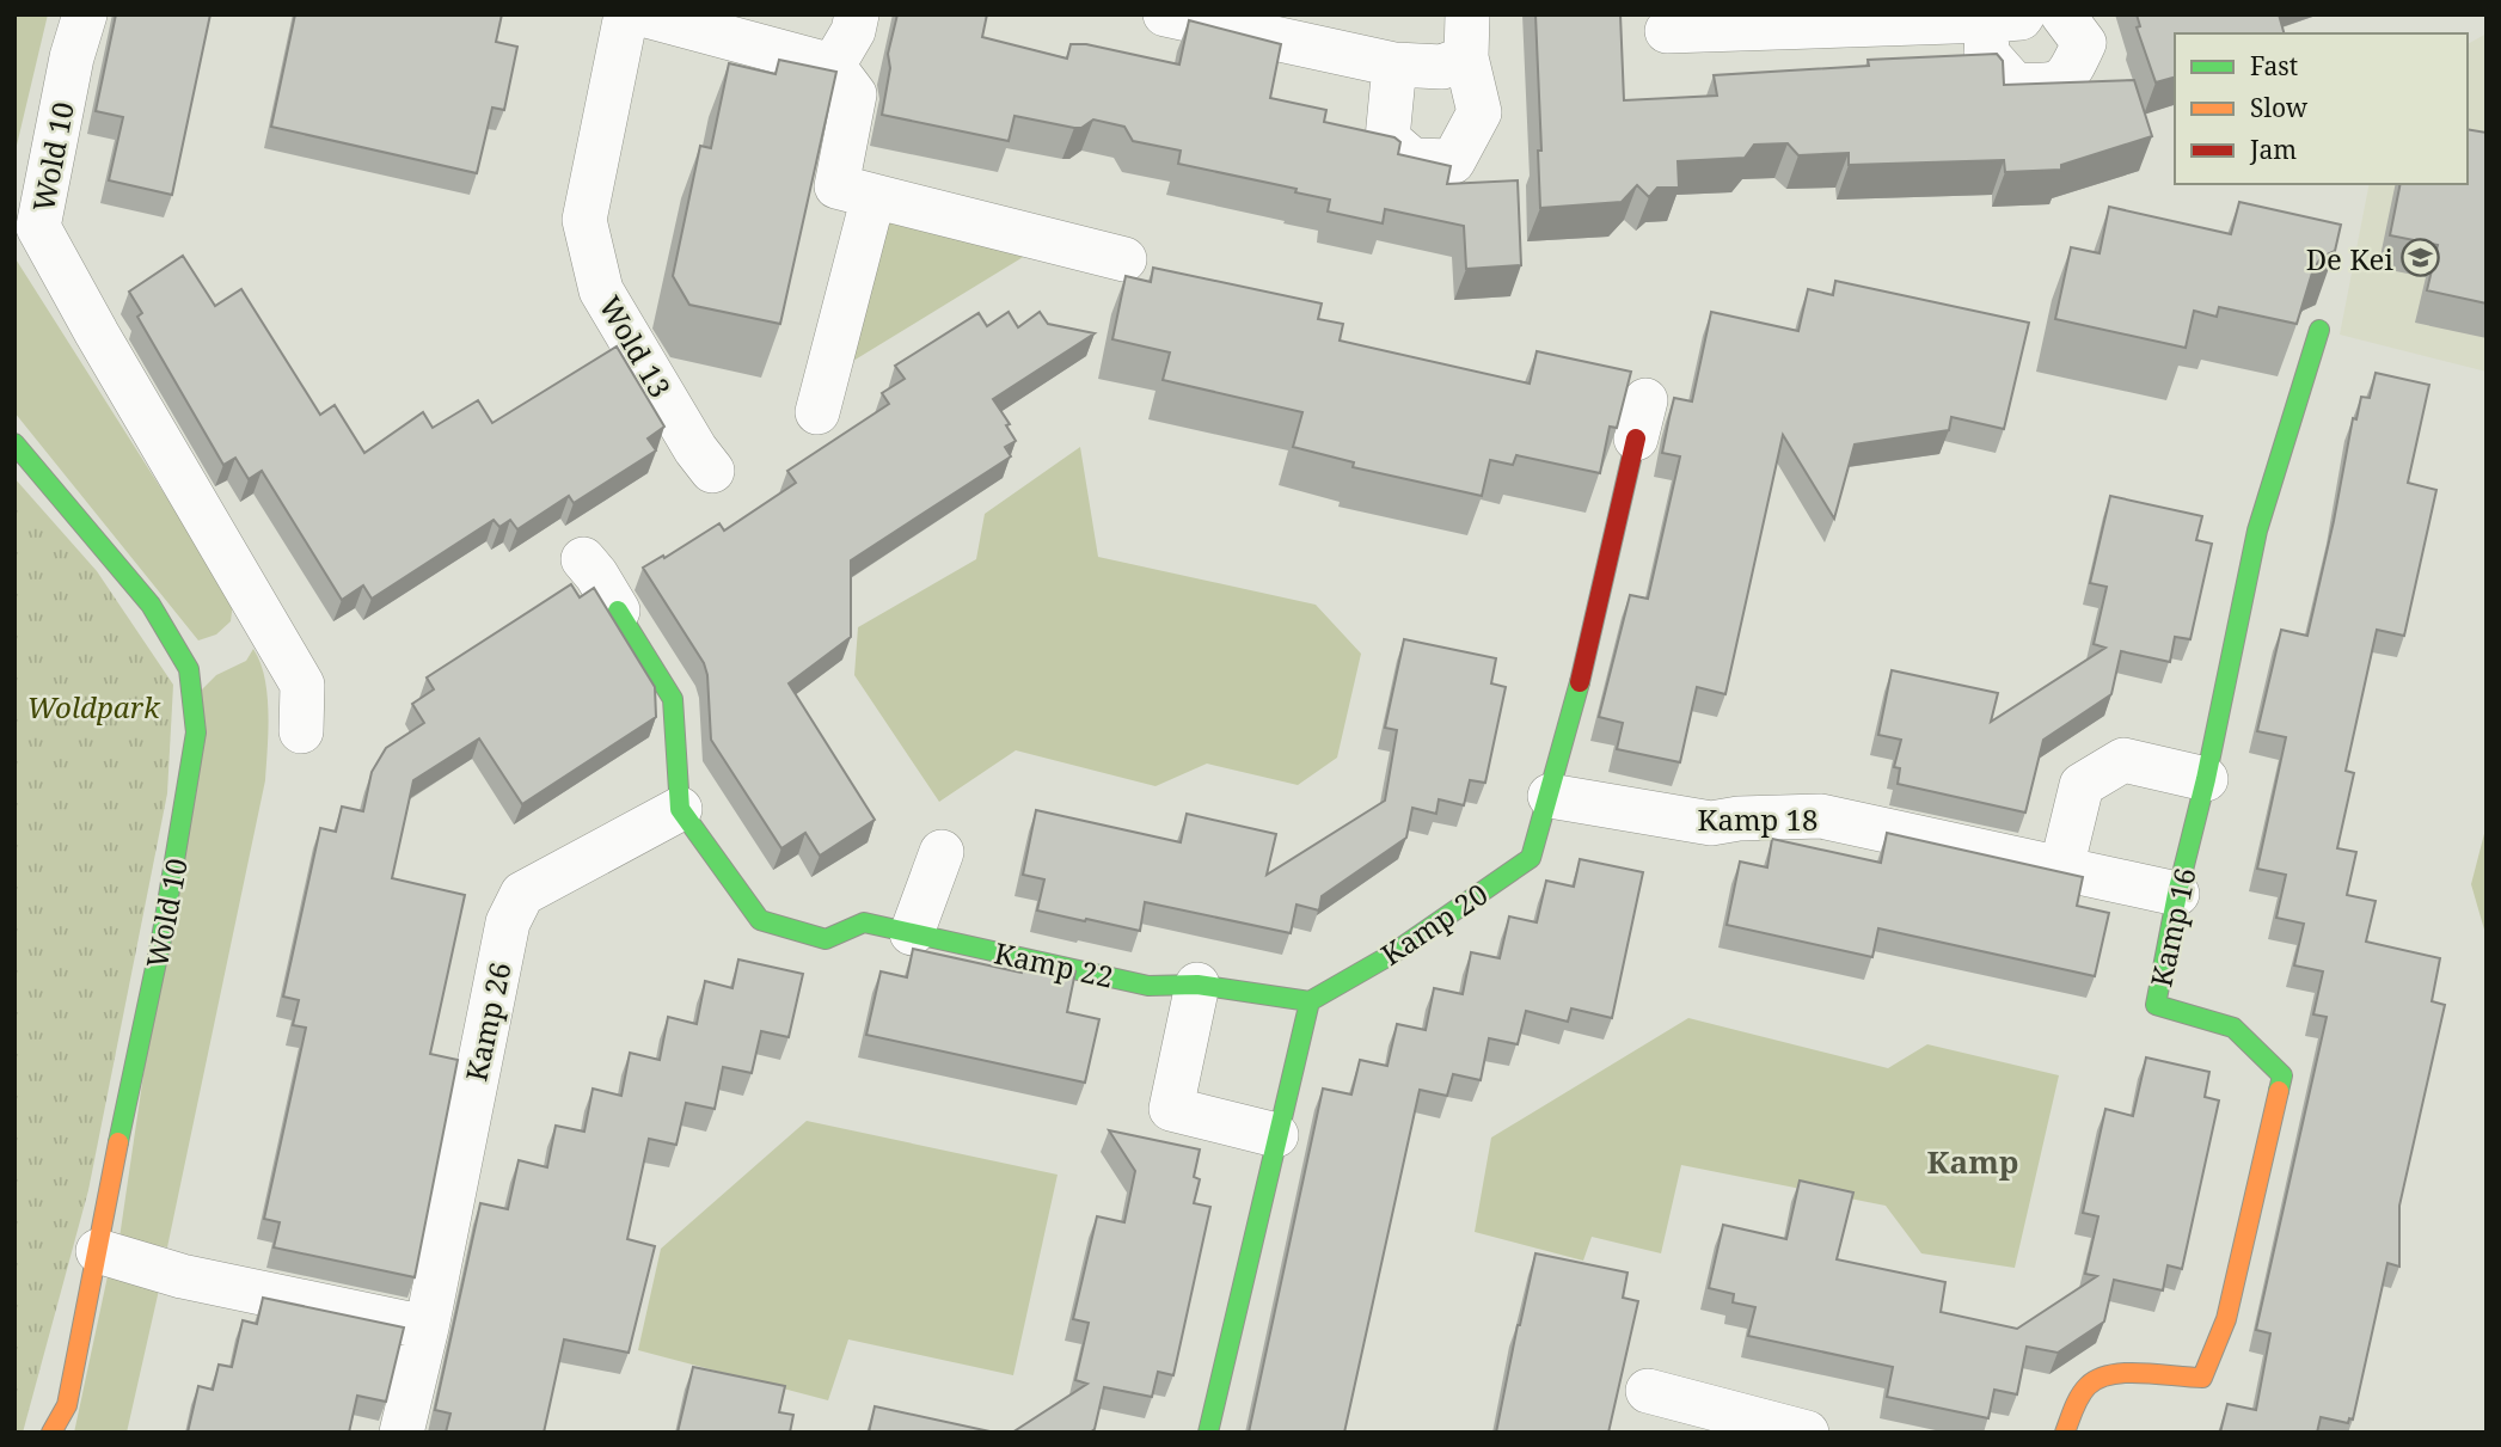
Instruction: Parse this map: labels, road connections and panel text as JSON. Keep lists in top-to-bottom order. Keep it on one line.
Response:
{"streets":{"street":["Wold 10","Wold 13","Kamp 18","Kamp 20","Kamp 16","Kamp 22","Kamp 26"]},"crossings":[["Kamp 18","Kamp 20"],["Kamp 18","Kamp 16"],["Kamp 20","Kamp 22"],["Kamp 22","Kamp 26"]],"districts":["Kamp"],"parks":["Woldpark"],"places":{"school or university":["De Kei"]},"legend":["Fast","Slow","Jam"]}
